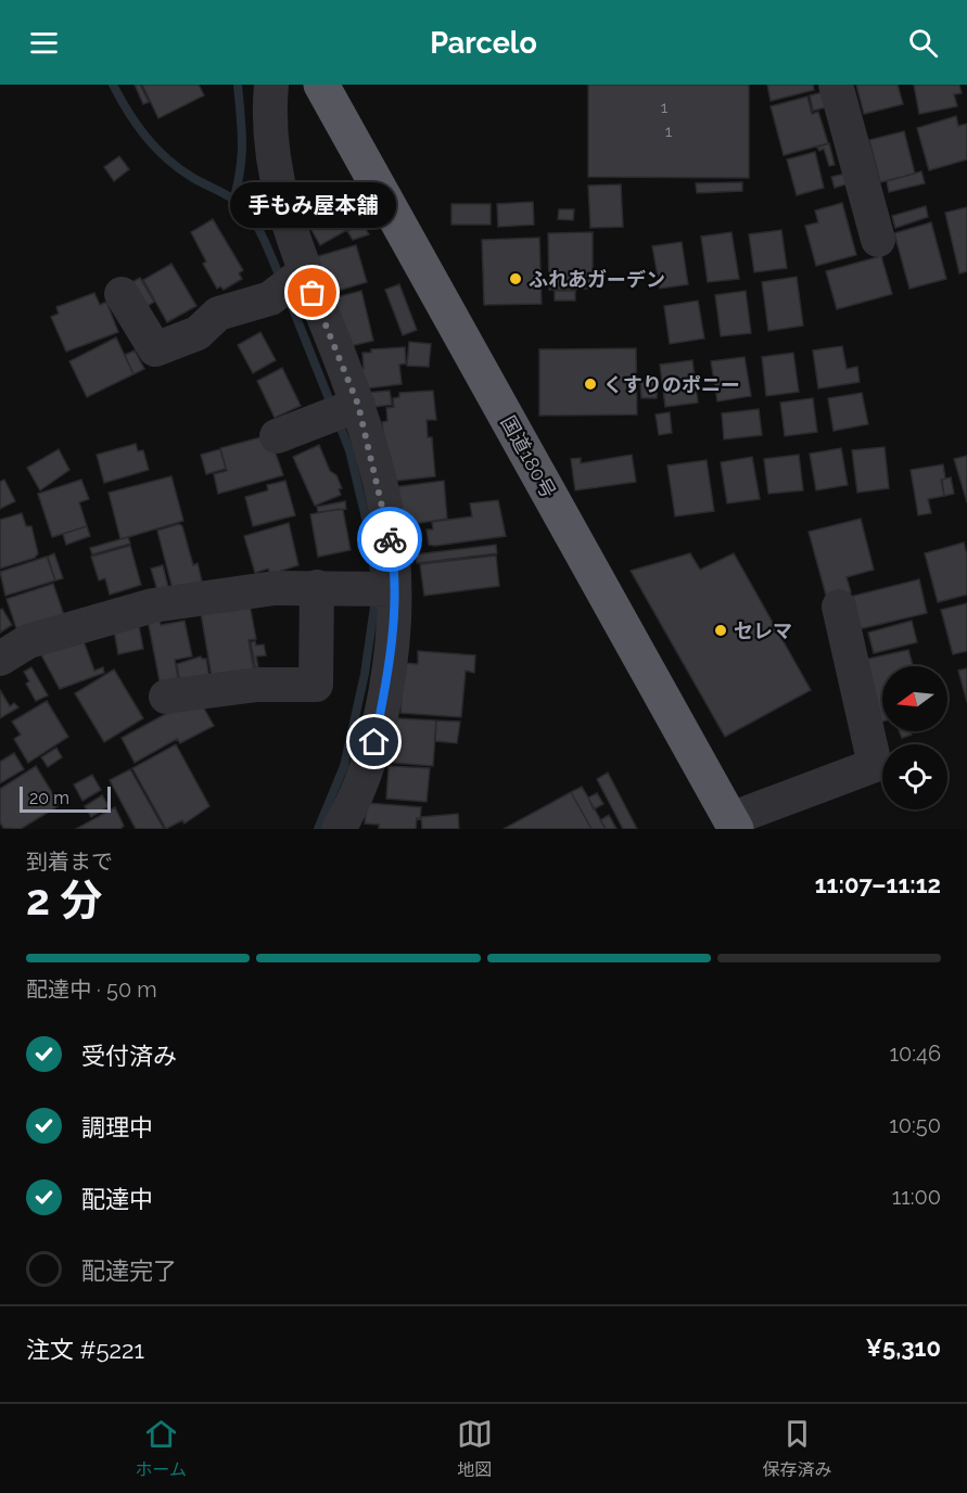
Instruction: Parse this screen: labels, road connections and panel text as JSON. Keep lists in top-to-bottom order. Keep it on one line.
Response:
{"streets":{"highway":["国道180号"]},"places":["ふれあガーデン","手もみ屋本舗","くすりのポニー","セレマ"],"house_numbers":["1","1"],"scale_bar":"20 m","north":"left","page":{"header":"Parcelo","bubble":"手もみ屋本舗","scale":"20 m","heading":["2 分","到着まで","11:07–11:12"],"panel":["注文 #5221","¥5,310"],"bar":"配達中 · 50 m","list":[["受付済み","10:46"],["調理中","10:50"],["配達中","11:00"],"配達完了"],"tabs":["ホーム","地図","保存済み"]}}
